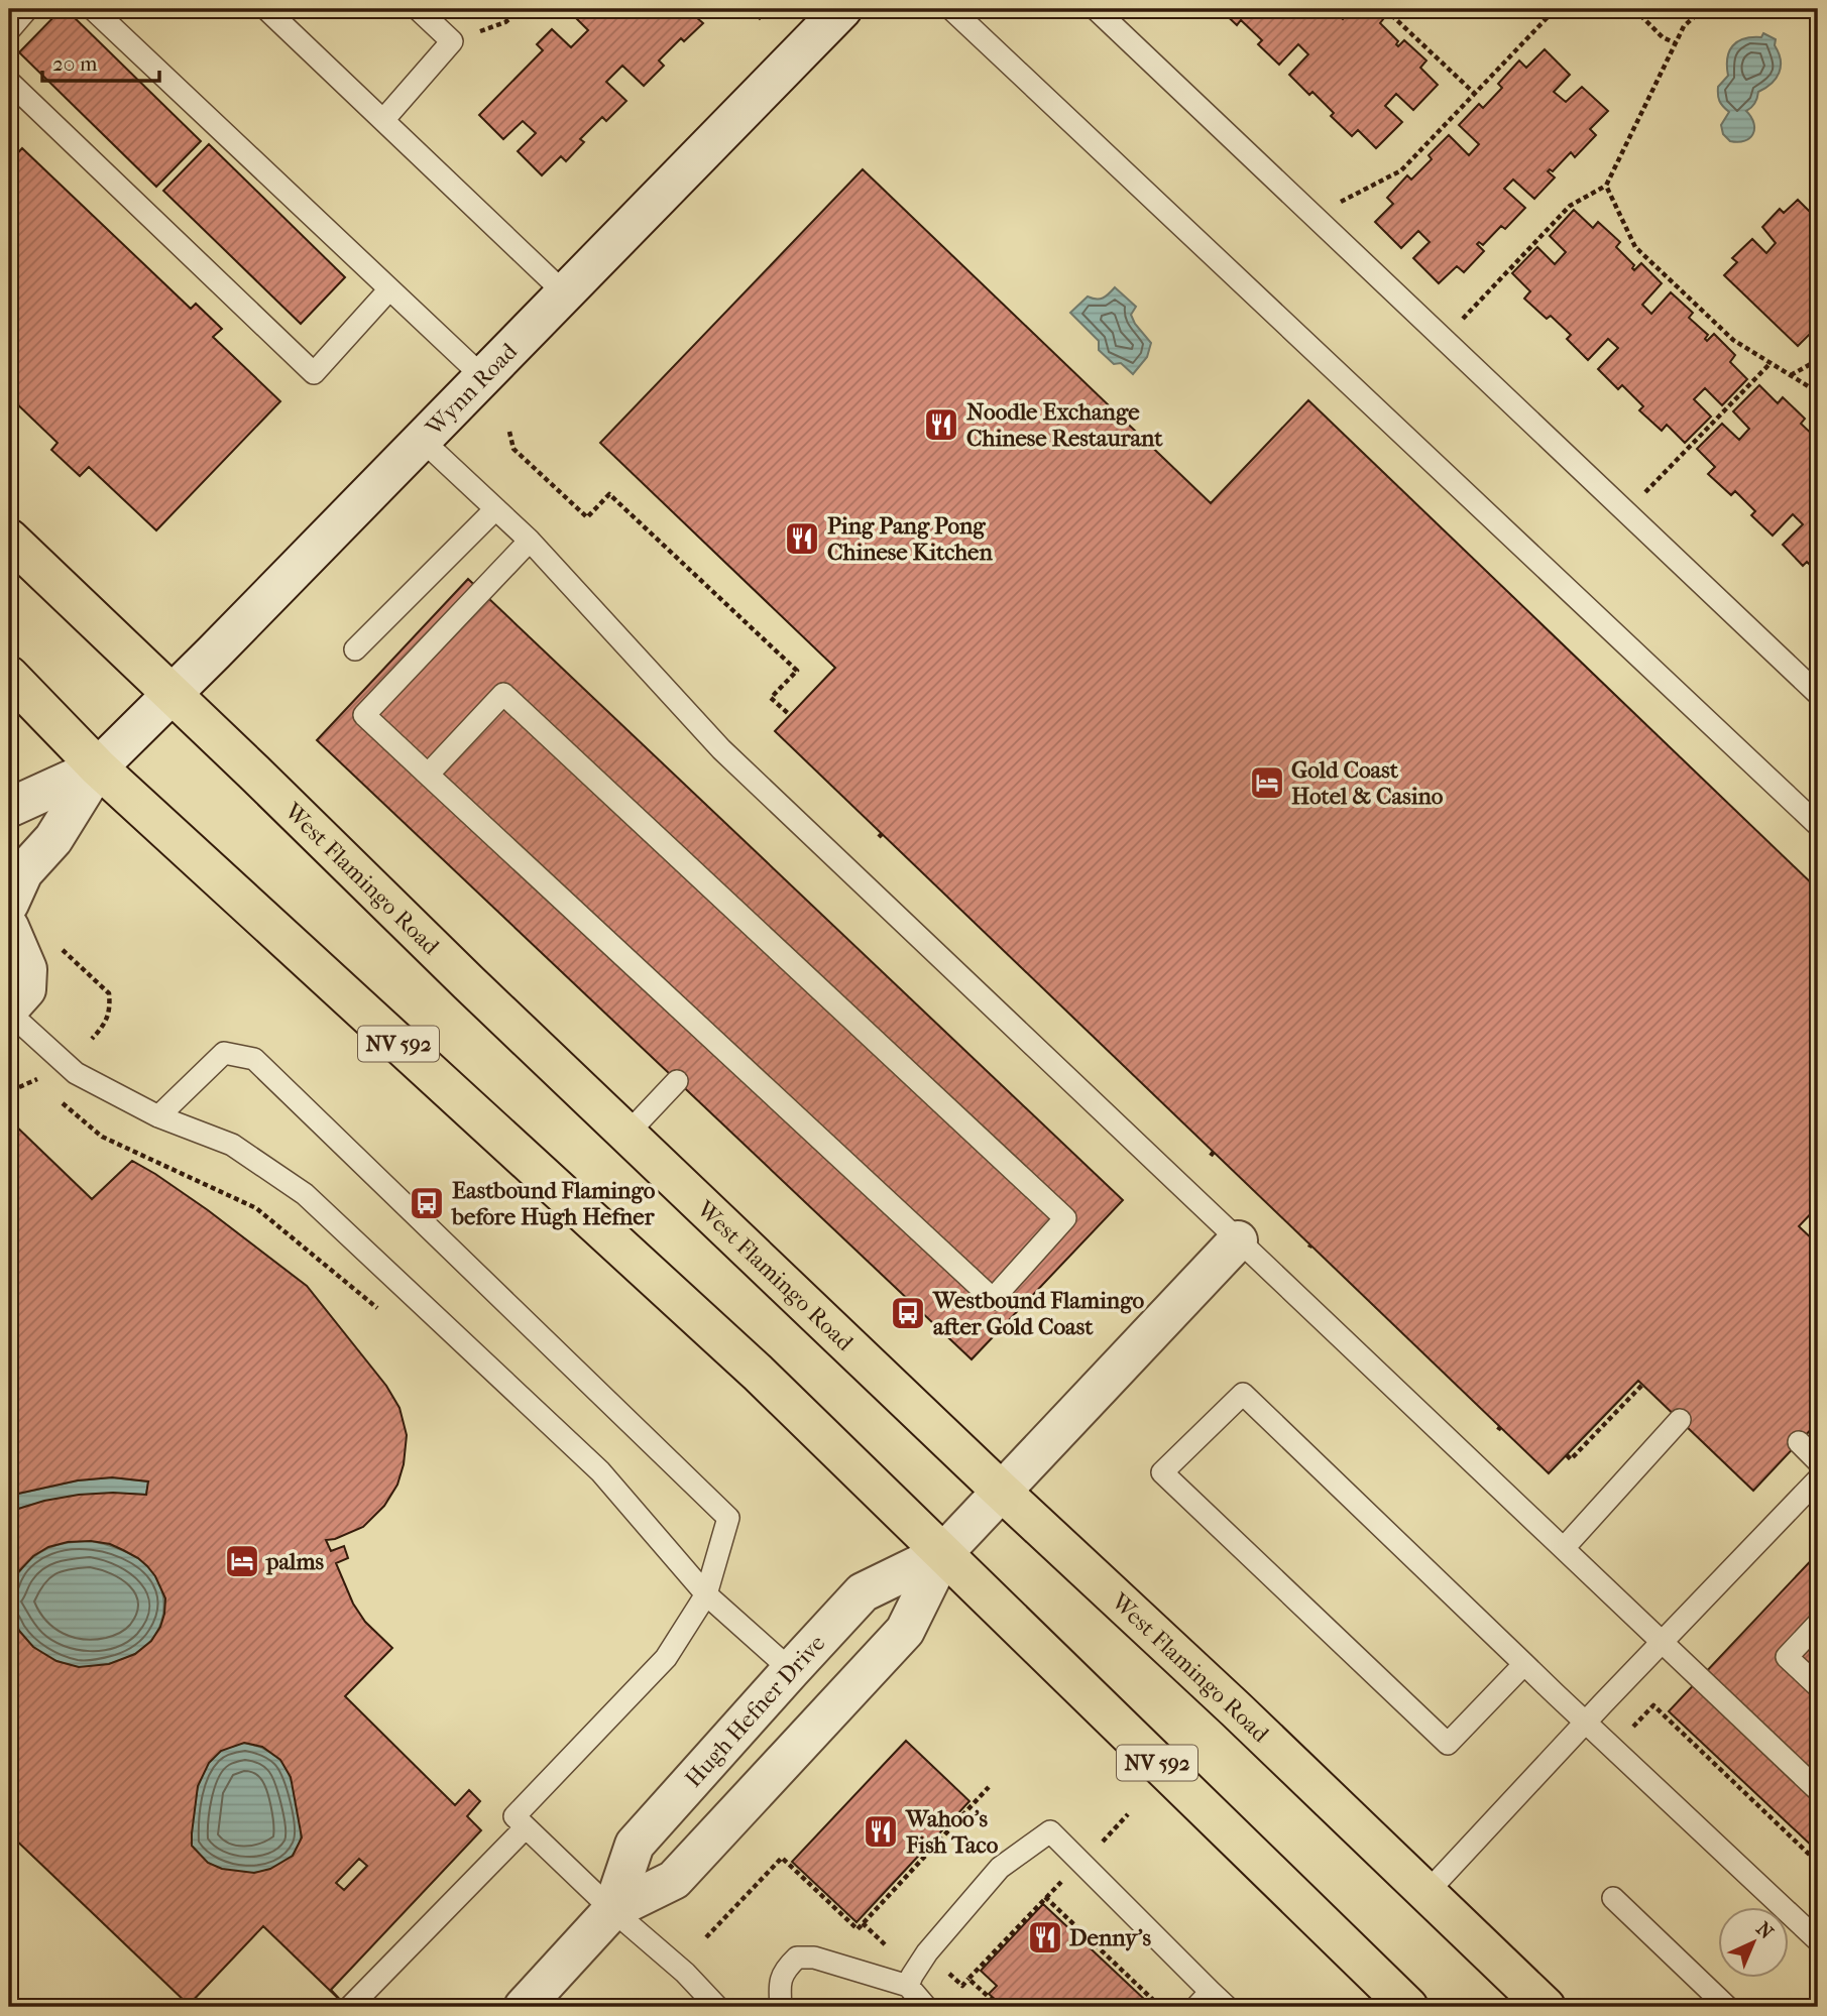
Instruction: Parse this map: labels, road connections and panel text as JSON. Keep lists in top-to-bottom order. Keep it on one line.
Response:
{"streets":{"main road":["West Flamingo Road","NV 592"],"street":["Wynn Road","Hugh Hefner Drive"]},"crossings":[["Wynn Road","West Flamingo Road"],["Wynn Road","NV 592"],["West Flamingo Road","Hugh Hefner Drive"],["NV 592","Hugh Hefner Drive"]],"places":{"restaurant":["Noodle Exchange Chinese Restaurant","Ping Pang Pong Chinese Kitchen","Wahoo's Fish Taco","Denny's"],"hotel":["Gold Coast Hotel & Casino","palms"],"bus stop":["Eastbound Flamingo before Hugh Hefner","Westbound Flamingo after Gold Coast"]},"scale_bar":"20 m","north":"top right"}
